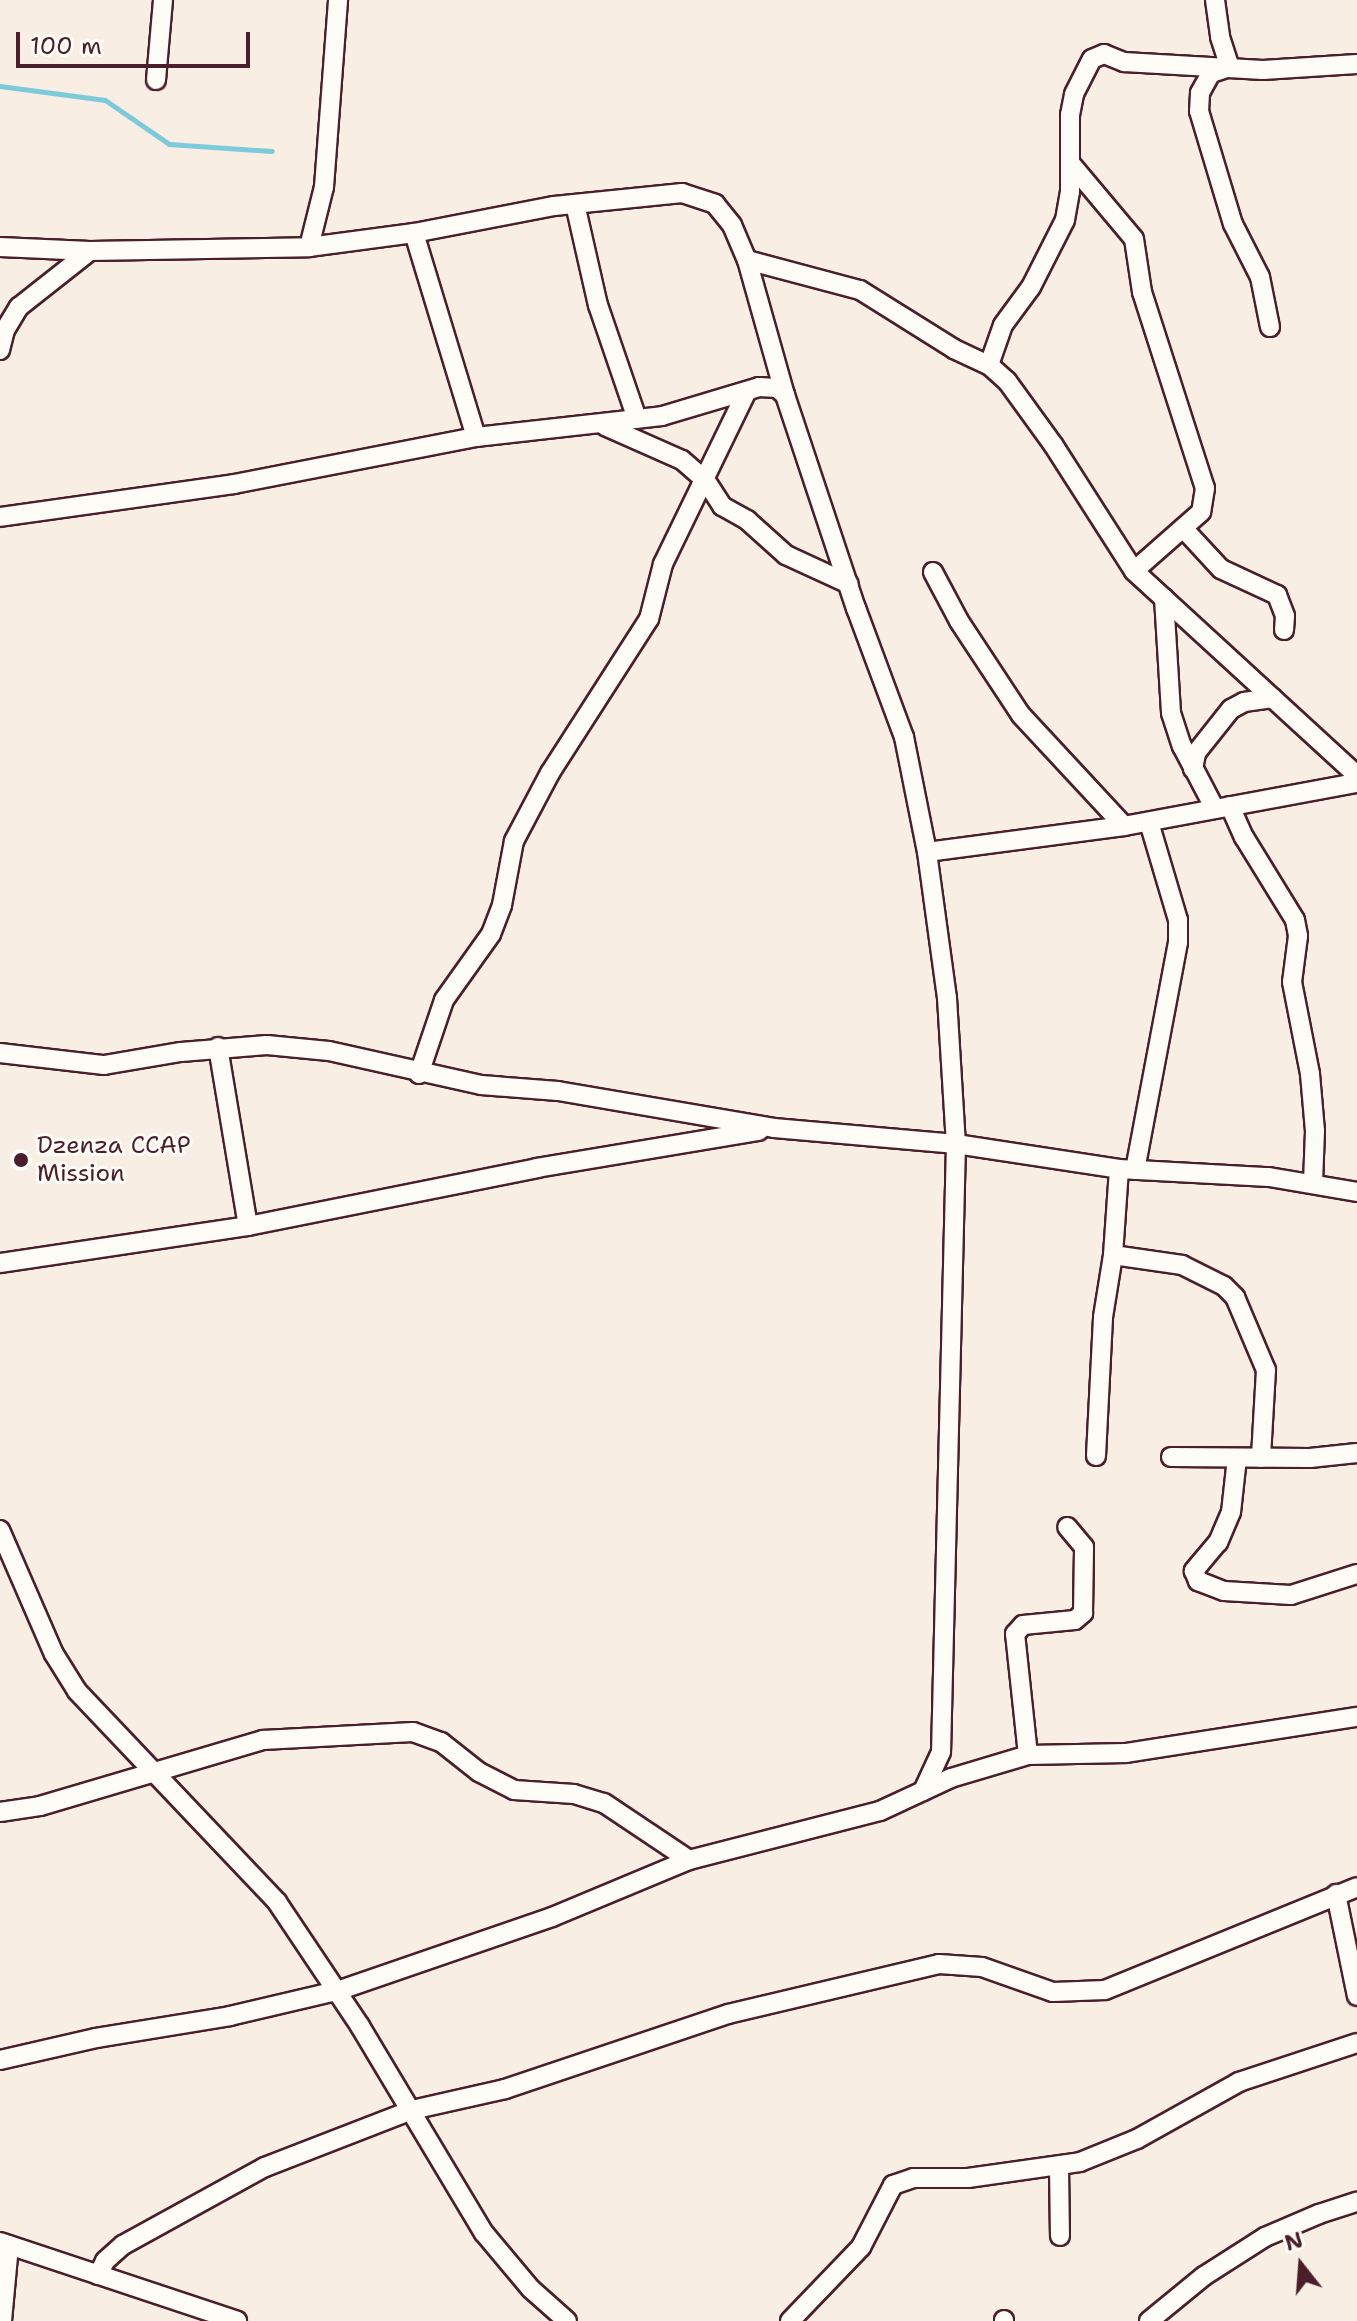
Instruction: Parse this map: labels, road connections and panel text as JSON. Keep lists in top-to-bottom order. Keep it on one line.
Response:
{"places":["Dzenza CCAP Mission"],"scale_bar":"100 m","north":"top"}
